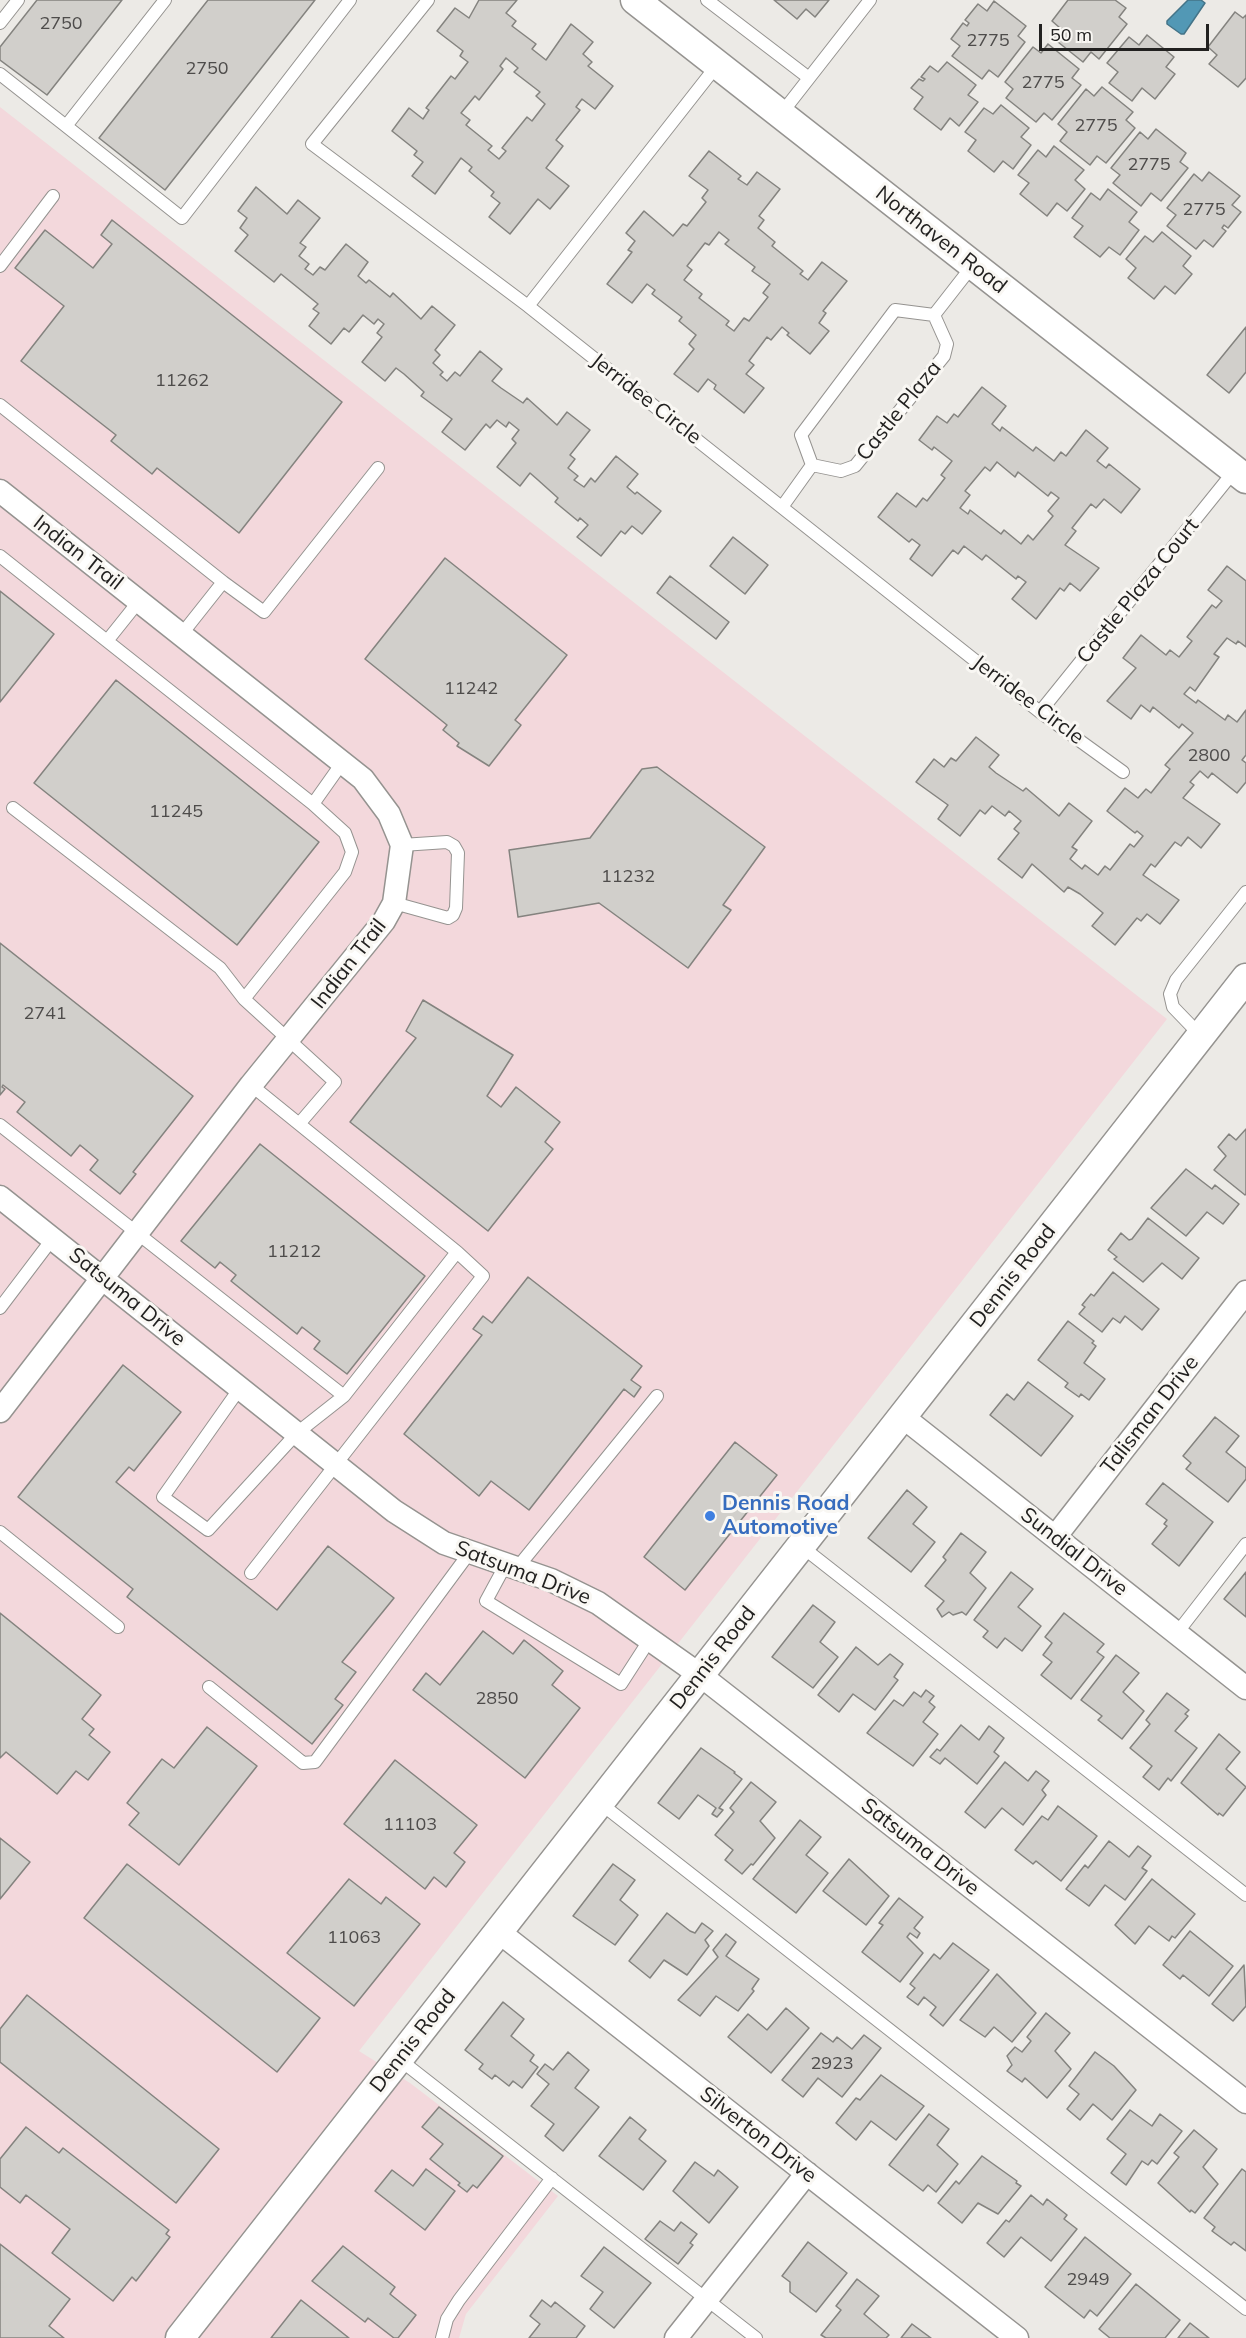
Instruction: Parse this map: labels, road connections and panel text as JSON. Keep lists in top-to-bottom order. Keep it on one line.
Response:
{"streets":{"street":["Northaven Road","Indian Trail","Dennis Road","Satsuma Drive","Talisman Drive","Sundial Drive","Silverton Drive"],"lane":["Jerridee Circle","Castle Plaza","Castle Plaza Court"]},"crossings":[["Northaven Road","Castle Plaza Court"],["Jerridee Circle","Castle Plaza Court"],["Indian Trail","Satsuma Drive"],["Dennis Road","Satsuma Drive"],["Dennis Road","Sundial Drive"],["Dennis Road","Silverton Drive"],["Talisman Drive","Sundial Drive"]],"places":["Dennis Road Automotive"],"house_numbers":["2750","2775","2750","2775","2775","2775","2775","11262","11242","2800","11245","11232","2741","11212","2850","11103","11063","2923","2949"],"scale_bar":"50 m"}
